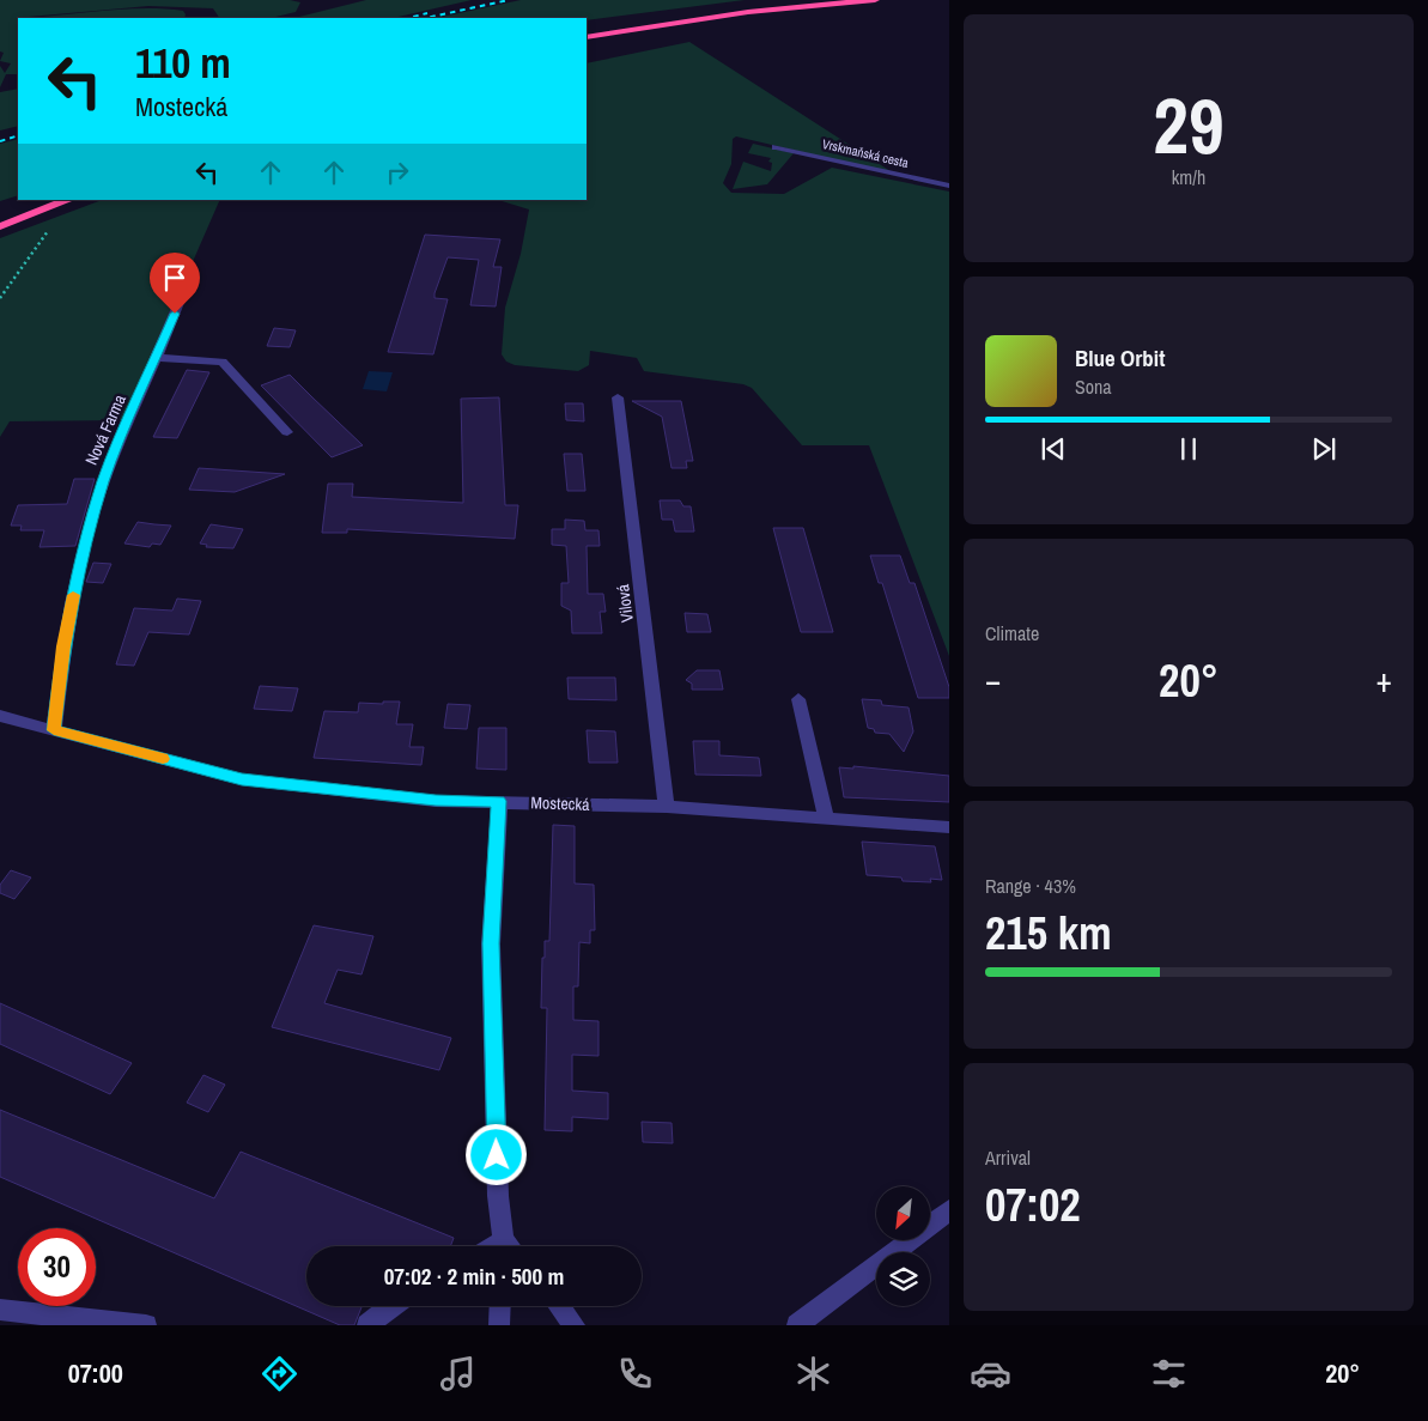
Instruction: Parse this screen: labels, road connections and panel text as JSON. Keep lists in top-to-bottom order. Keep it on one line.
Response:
{"streets":{"street":["Vrskmaňská cesta","Nová Farma","Vilová","Mostecká"]},"crossings":[["Nová Farma","Mostecká"],["Vilová","Mostecká"]],"north":"bottom left","page":{"tile":[["29","km/h"],"Climate",["Range · 43%","215 km"],["Arrival","07:02"]],"turn":["110 m","Mostecká"],"song":["Blue Orbit","Sona"],"heat":["−","20°","+"],"limit":"30","trip":"07:02 · 2 min · 500 m","tabs":["07:00","20°"]}}
